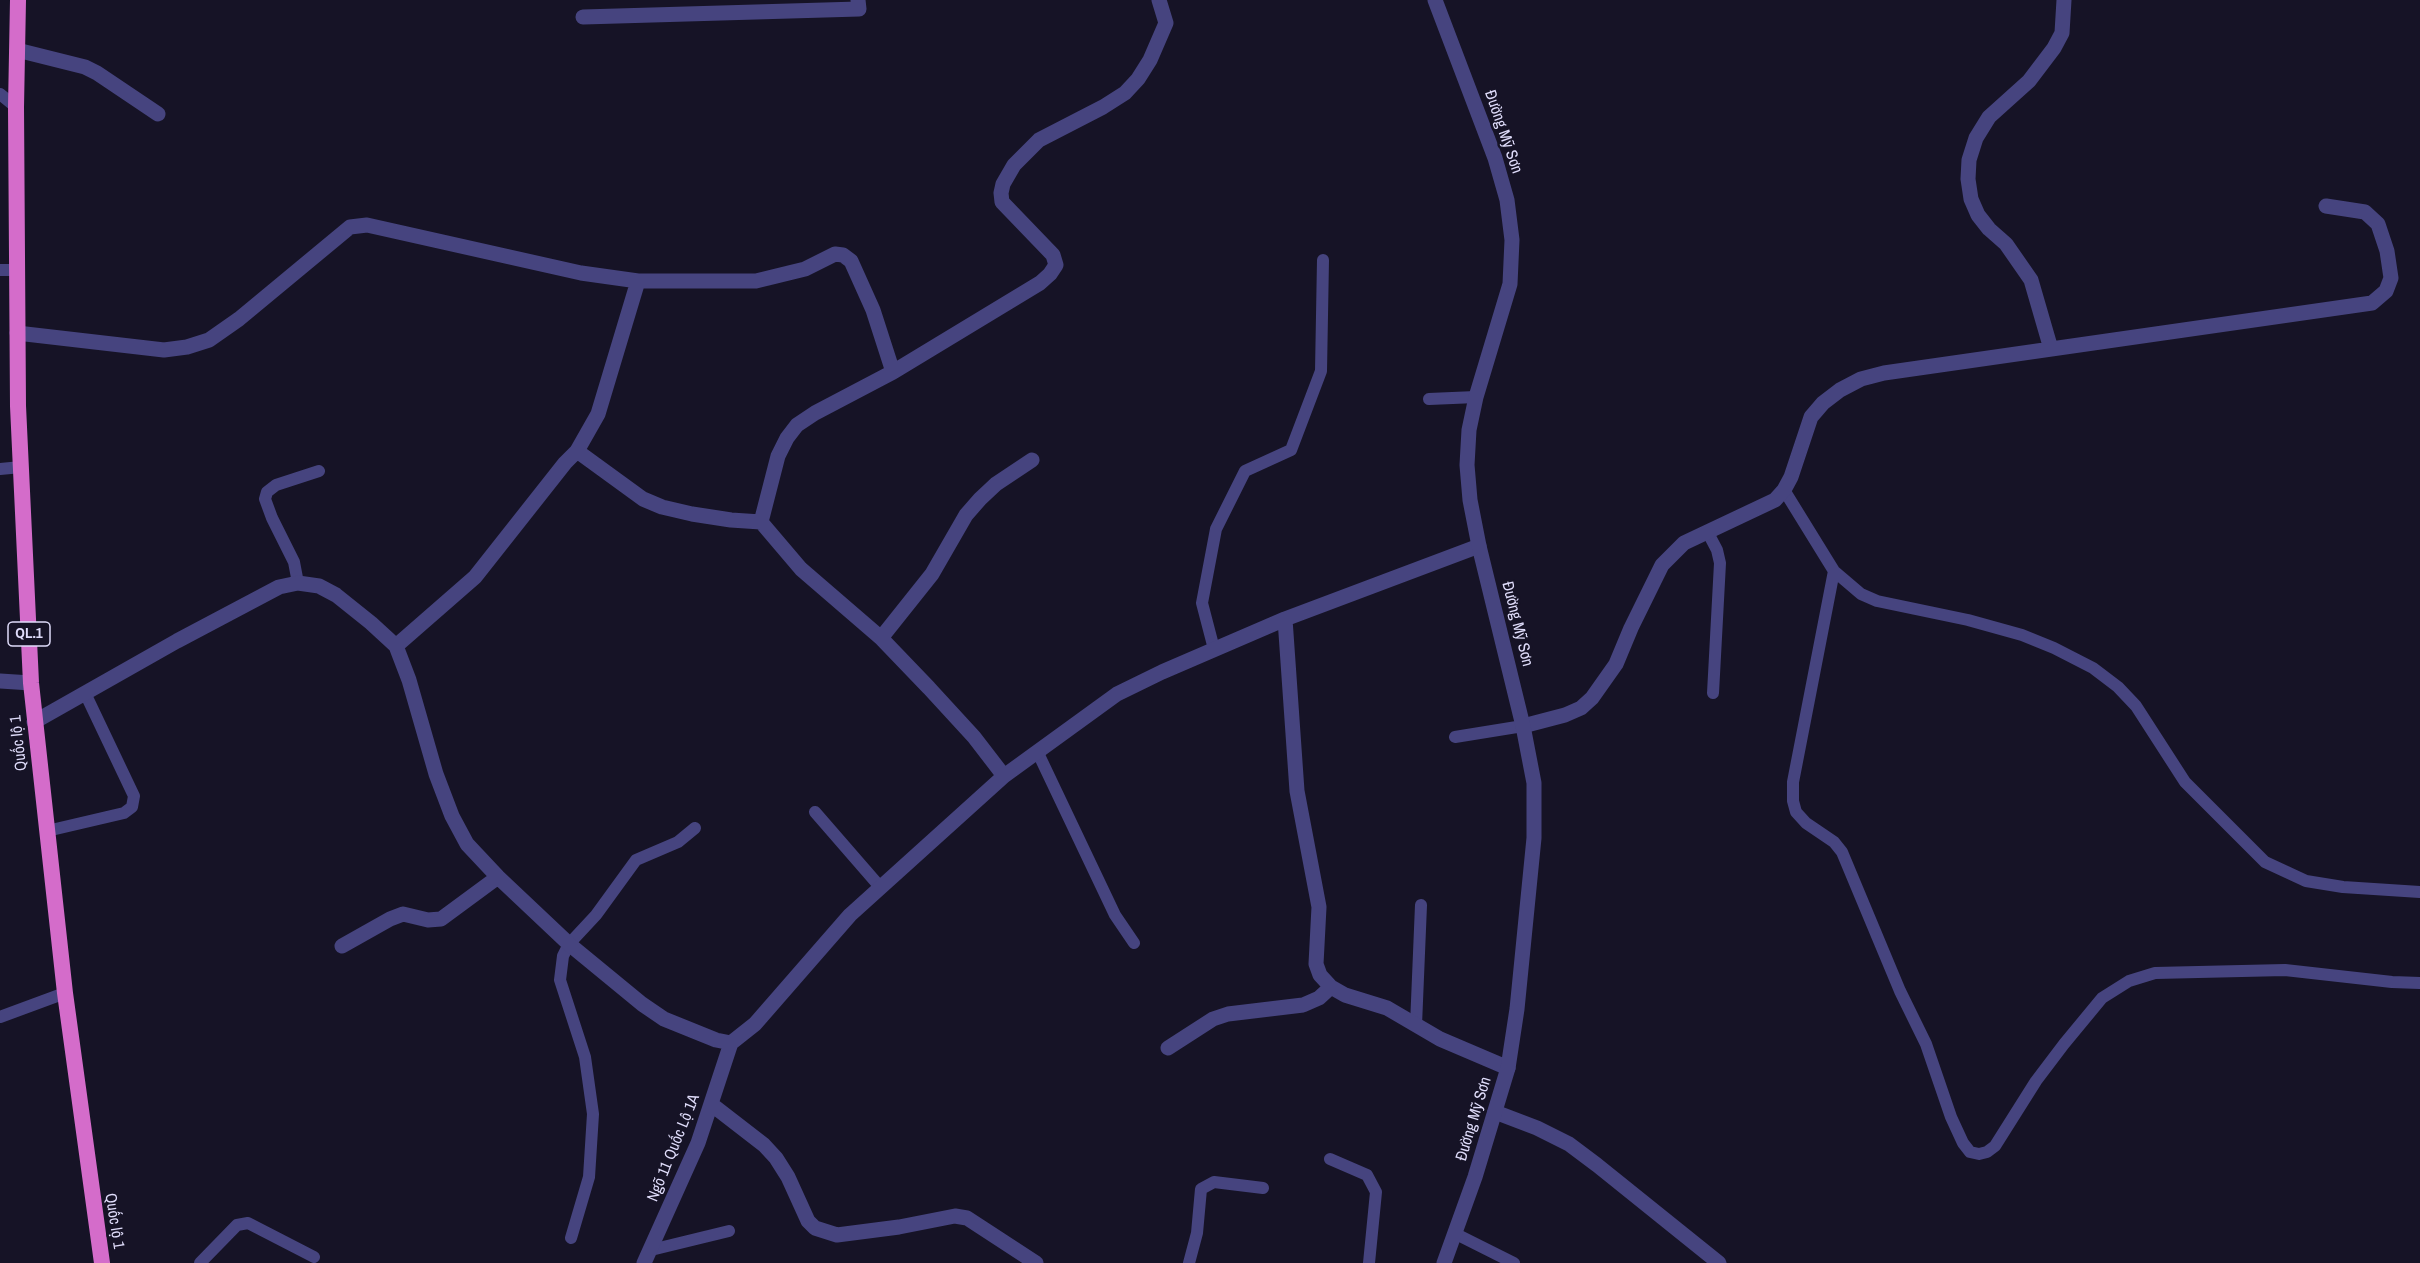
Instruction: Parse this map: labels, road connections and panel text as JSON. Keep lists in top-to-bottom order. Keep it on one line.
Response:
{"streets":{"highway":["QL.1","Quốc lộ 1"],"street":["Đường Mỹ Sơn","Ngõ 11 Quốc Lộ 1A"]}}
